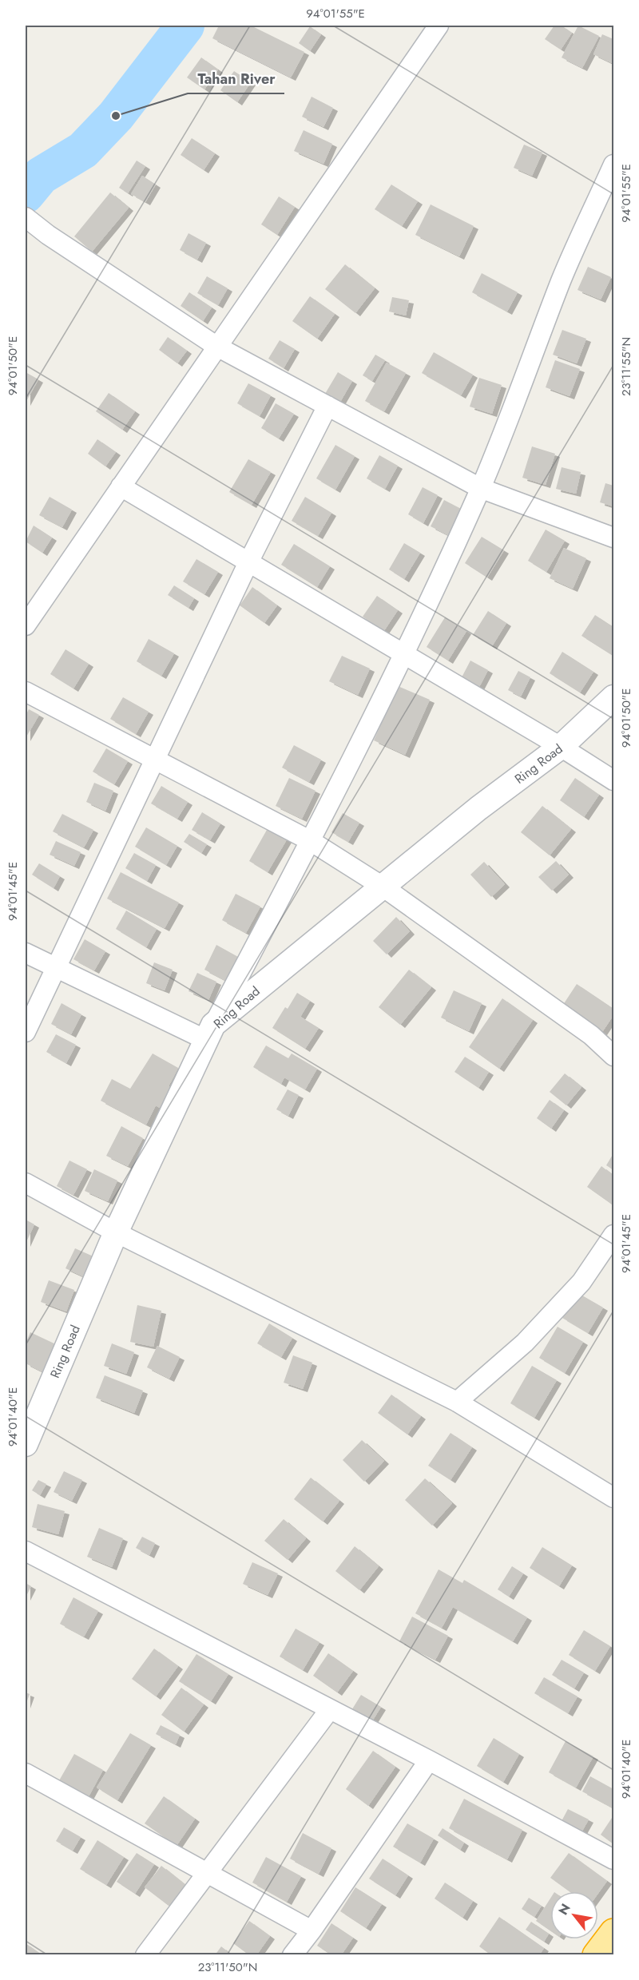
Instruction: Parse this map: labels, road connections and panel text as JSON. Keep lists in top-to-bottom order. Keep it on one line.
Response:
{"streets":{"street":["Ring Road"]},"places":["Tahan River"],"north":"top left","coordinates":["94°01'55\"E","94°01'50\"E","23°11'55\"N","94°01'45\"E","94°01'40\"E","23°11'50\"N"]}
